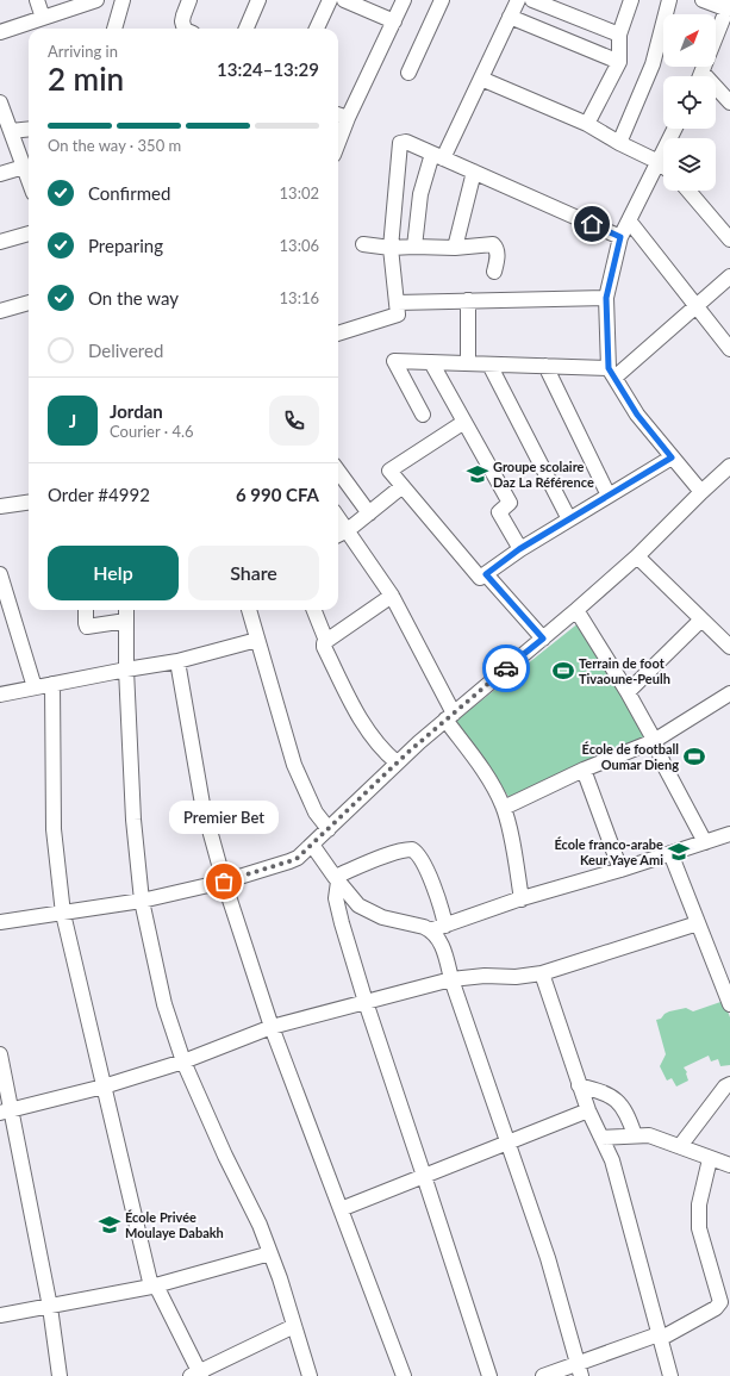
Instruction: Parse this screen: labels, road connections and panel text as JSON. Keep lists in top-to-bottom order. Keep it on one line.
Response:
{"places":{"school or university":["Groupe scolaire Daz La Référence","École franco-arabe Keur Yaye Ami","École Privée Moulaye Dabakh"],"sports":["Terrain de foot Tivaoune-Peulh","École de football Oumar Dieng"],"other":["Premier Bet"]},"north":"top right","page":{"heading":["2 min","Arriving in","13:24–13:29"],"panel":["Jordan","Courier · 4.6","Order #4992","6 990 CFA"],"bar":"On the way · 350 m","list":[["Confirmed","13:02"],["Preparing","13:06"],["On the way","13:16"],"Delivered"],"round":"J","buttons":["Help","Share"],"bubble":"Premier Bet"}}
